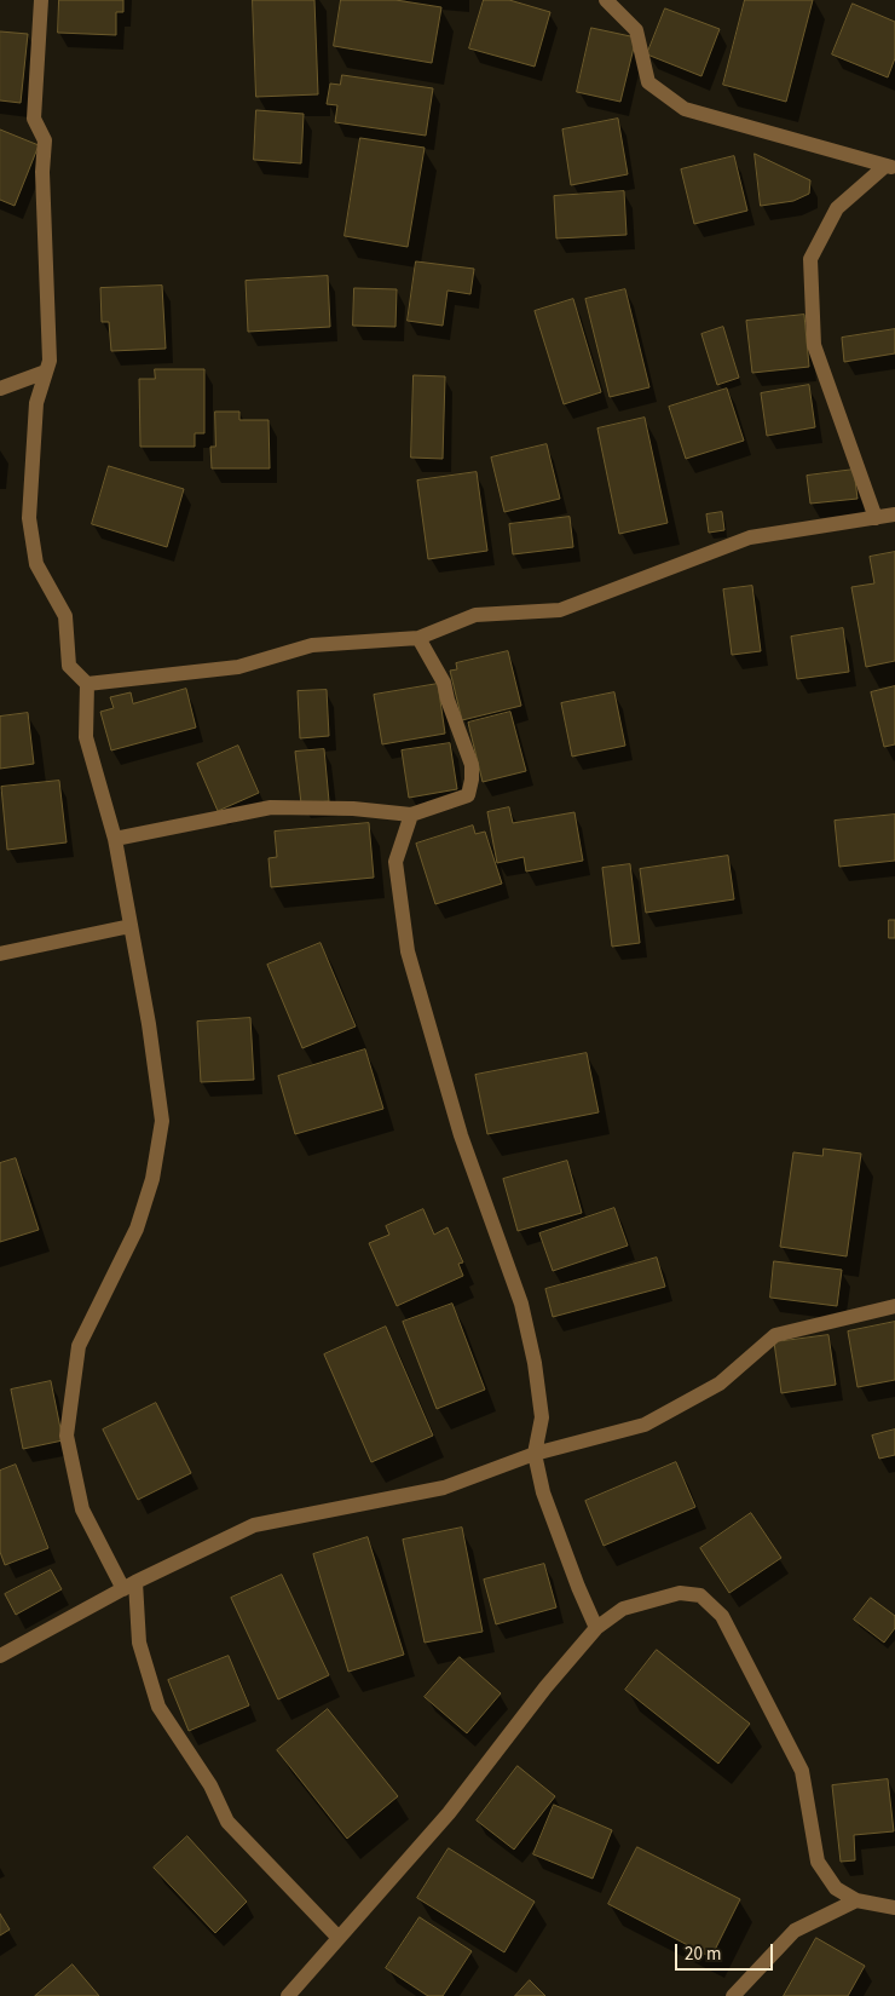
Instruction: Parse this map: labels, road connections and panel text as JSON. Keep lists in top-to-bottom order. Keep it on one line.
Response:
{"scale_bar":"20 m"}
